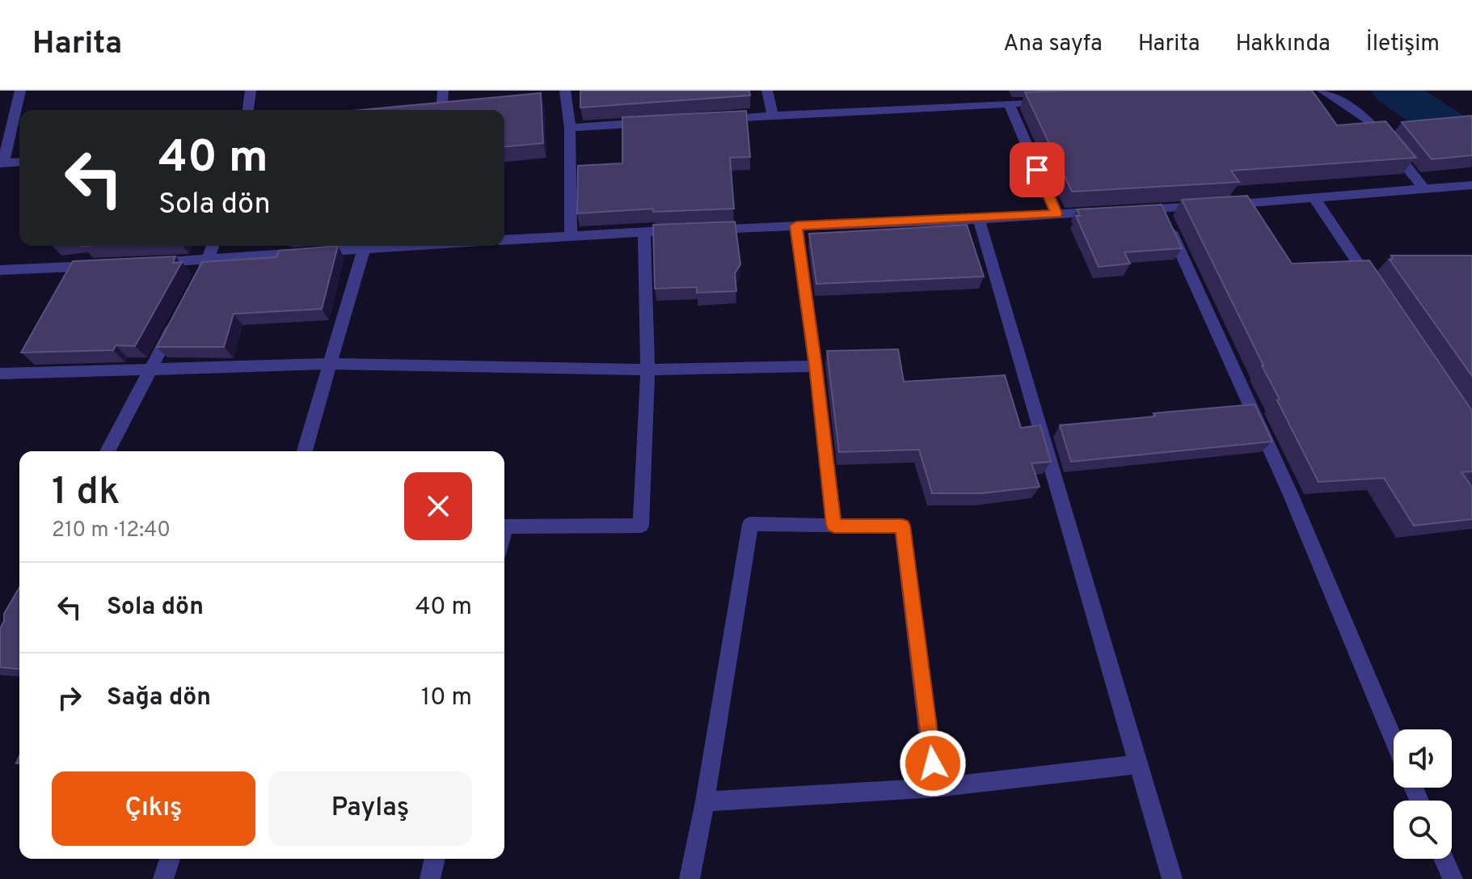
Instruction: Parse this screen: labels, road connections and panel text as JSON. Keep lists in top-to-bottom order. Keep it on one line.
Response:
{"page":{"header":"Harita","nav":["Ana sayfa","Harita","Hakkında","İletişim"],"turn":["40 m","Sola dön"],"heading":["1 dk","210 m · 12:40"],"list":[{"name":"Sola dön","value":"40 m"},{"name":"Sağa dön","value":"10 m"}],"buttons":["Çıkış","Paylaş"]}}
